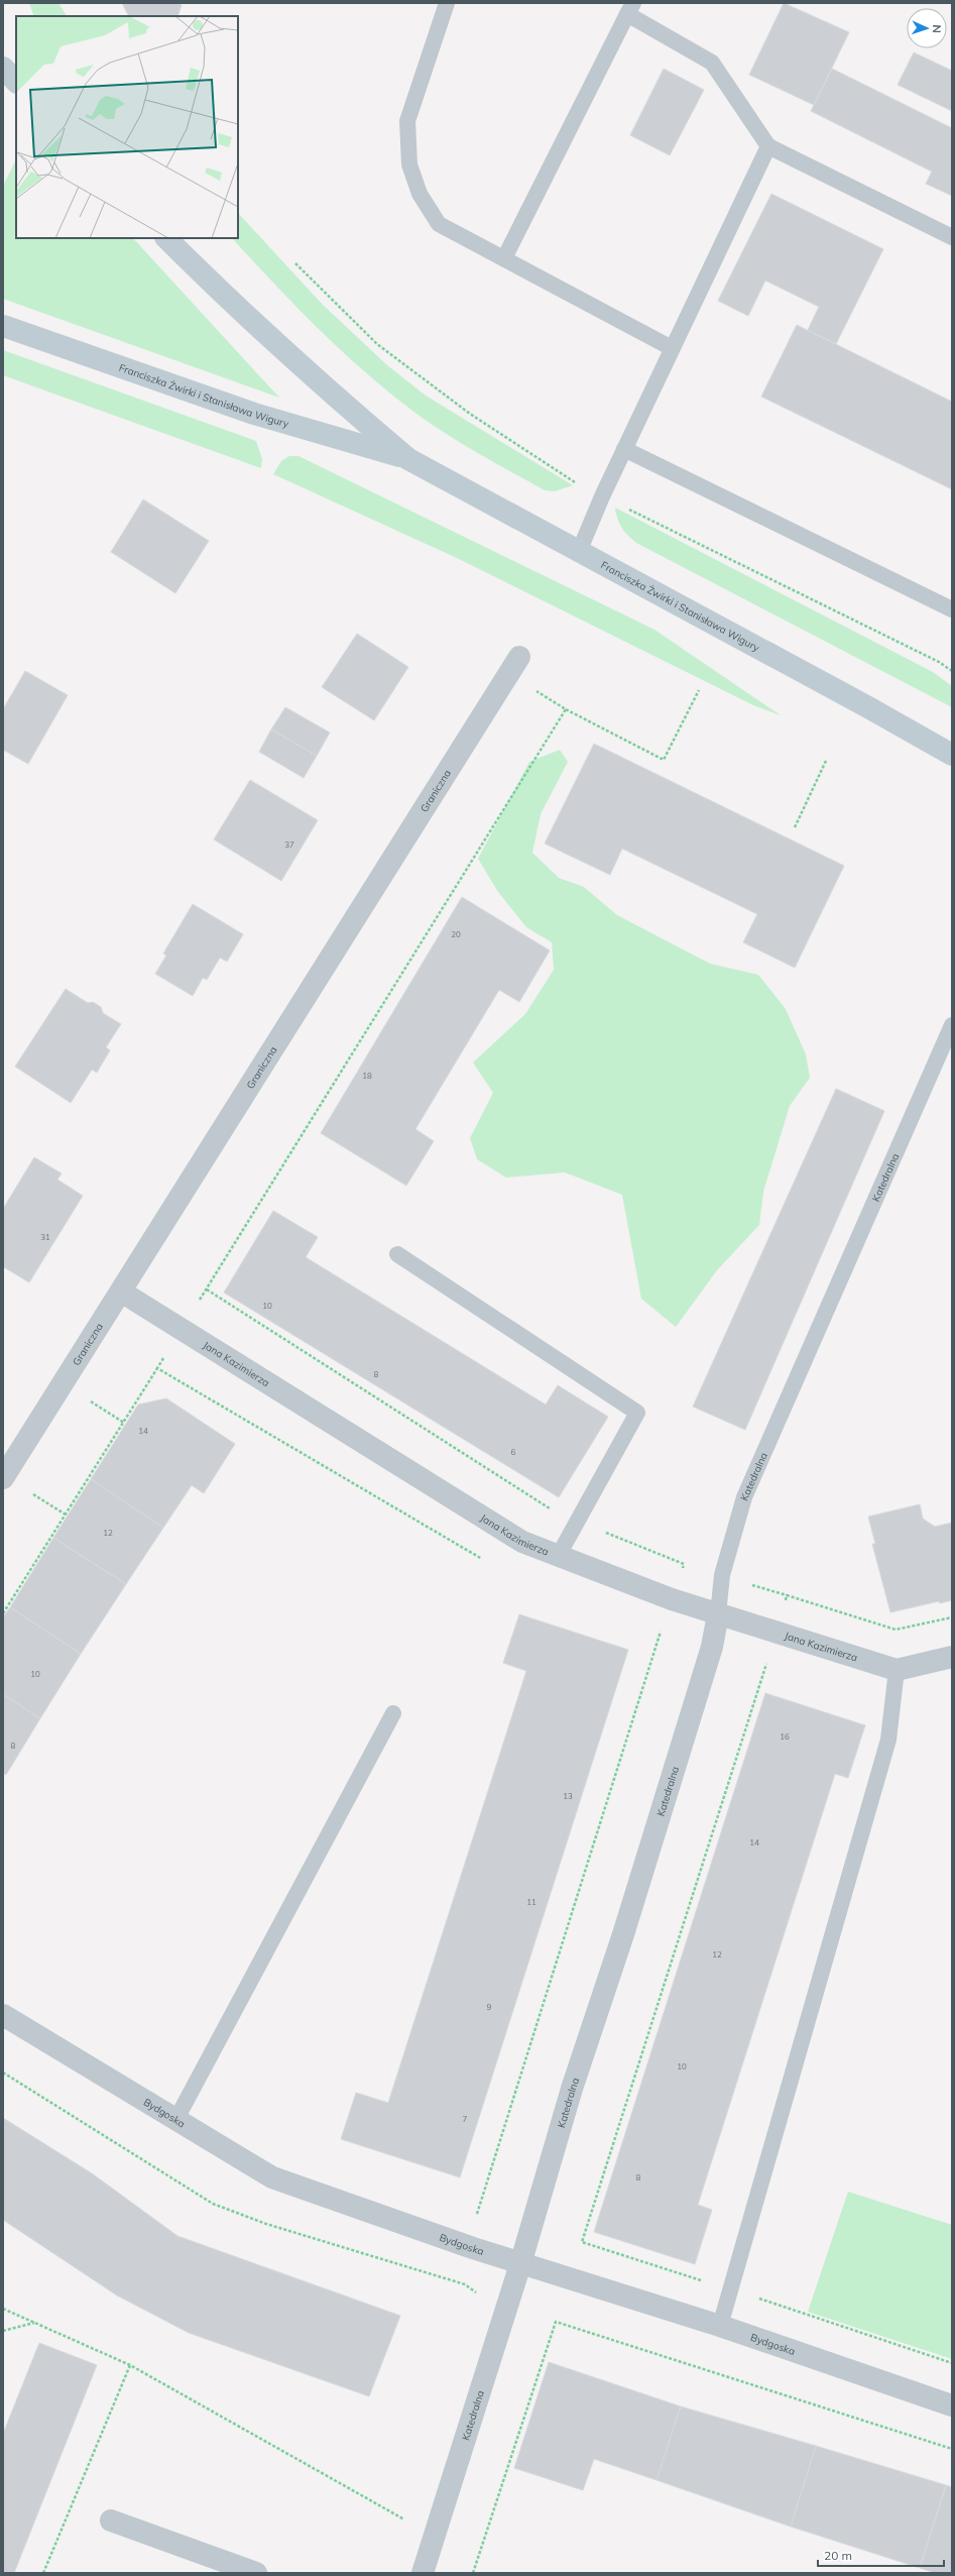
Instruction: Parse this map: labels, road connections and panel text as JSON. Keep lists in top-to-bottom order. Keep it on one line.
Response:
{"streets":{"street":["Franciszka Żwirki i Stanisława Wigury","Graniczna","Katedralna","Jana Kazimierza","Bydgoska"]},"crossings":[["Graniczna","Jana Kazimierza"],["Katedralna","Jana Kazimierza"],["Katedralna","Bydgoska"]],"house_numbers":["37","20","18","31","10","8","14","6","12","10","16","8","13","14","11","12","9","10","7","8"],"scale_bar":"20 m","north":"right"}
